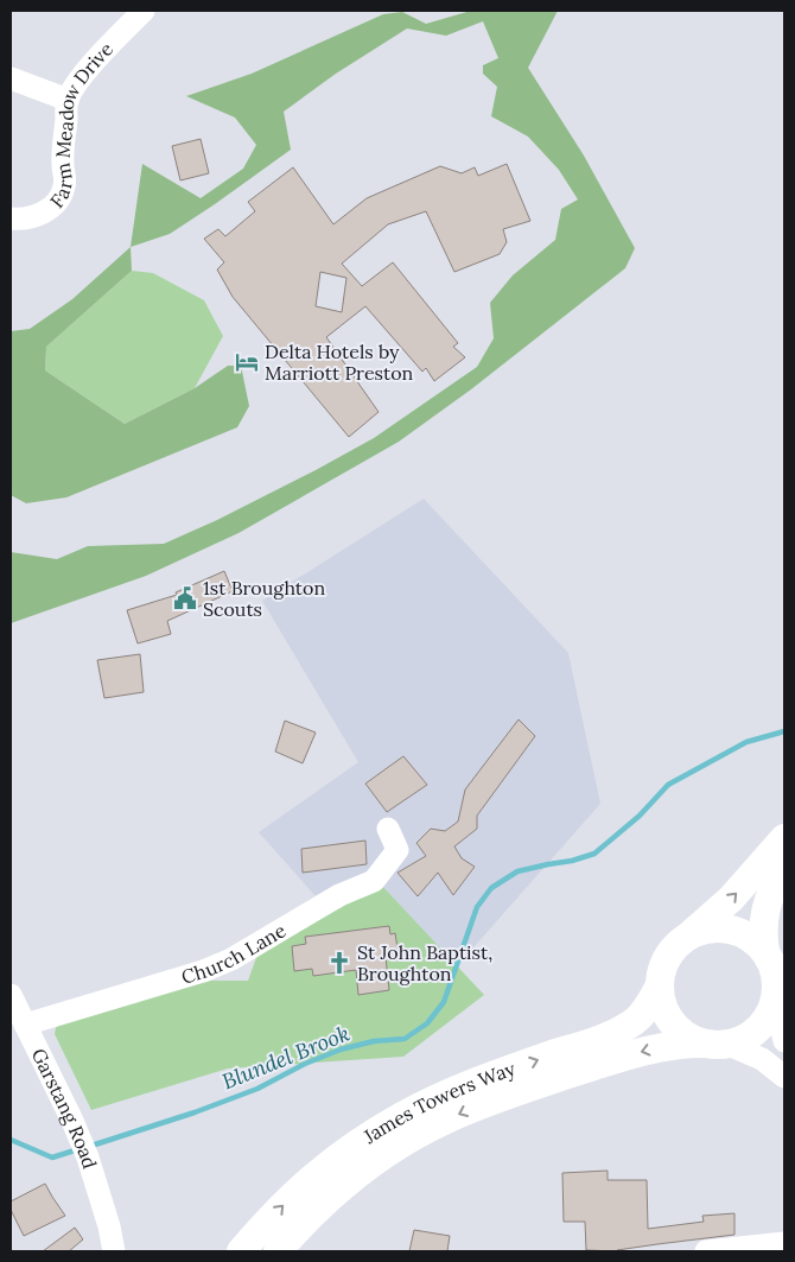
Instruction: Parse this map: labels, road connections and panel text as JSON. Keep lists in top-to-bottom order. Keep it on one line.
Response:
{"streets":{"main road":["James Towers Way"],"street":["Farm Meadow Drive","Church Lane","Garstang Road"]},"crossings":[["Church Lane","Garstang Road"]],"water":["Blundel Brook"],"places":{"hotel":["Delta Hotels by Marriott Preston"],"public building":["1st Broughton Scouts"],"church":["St John Baptist, Broughton"]}}
